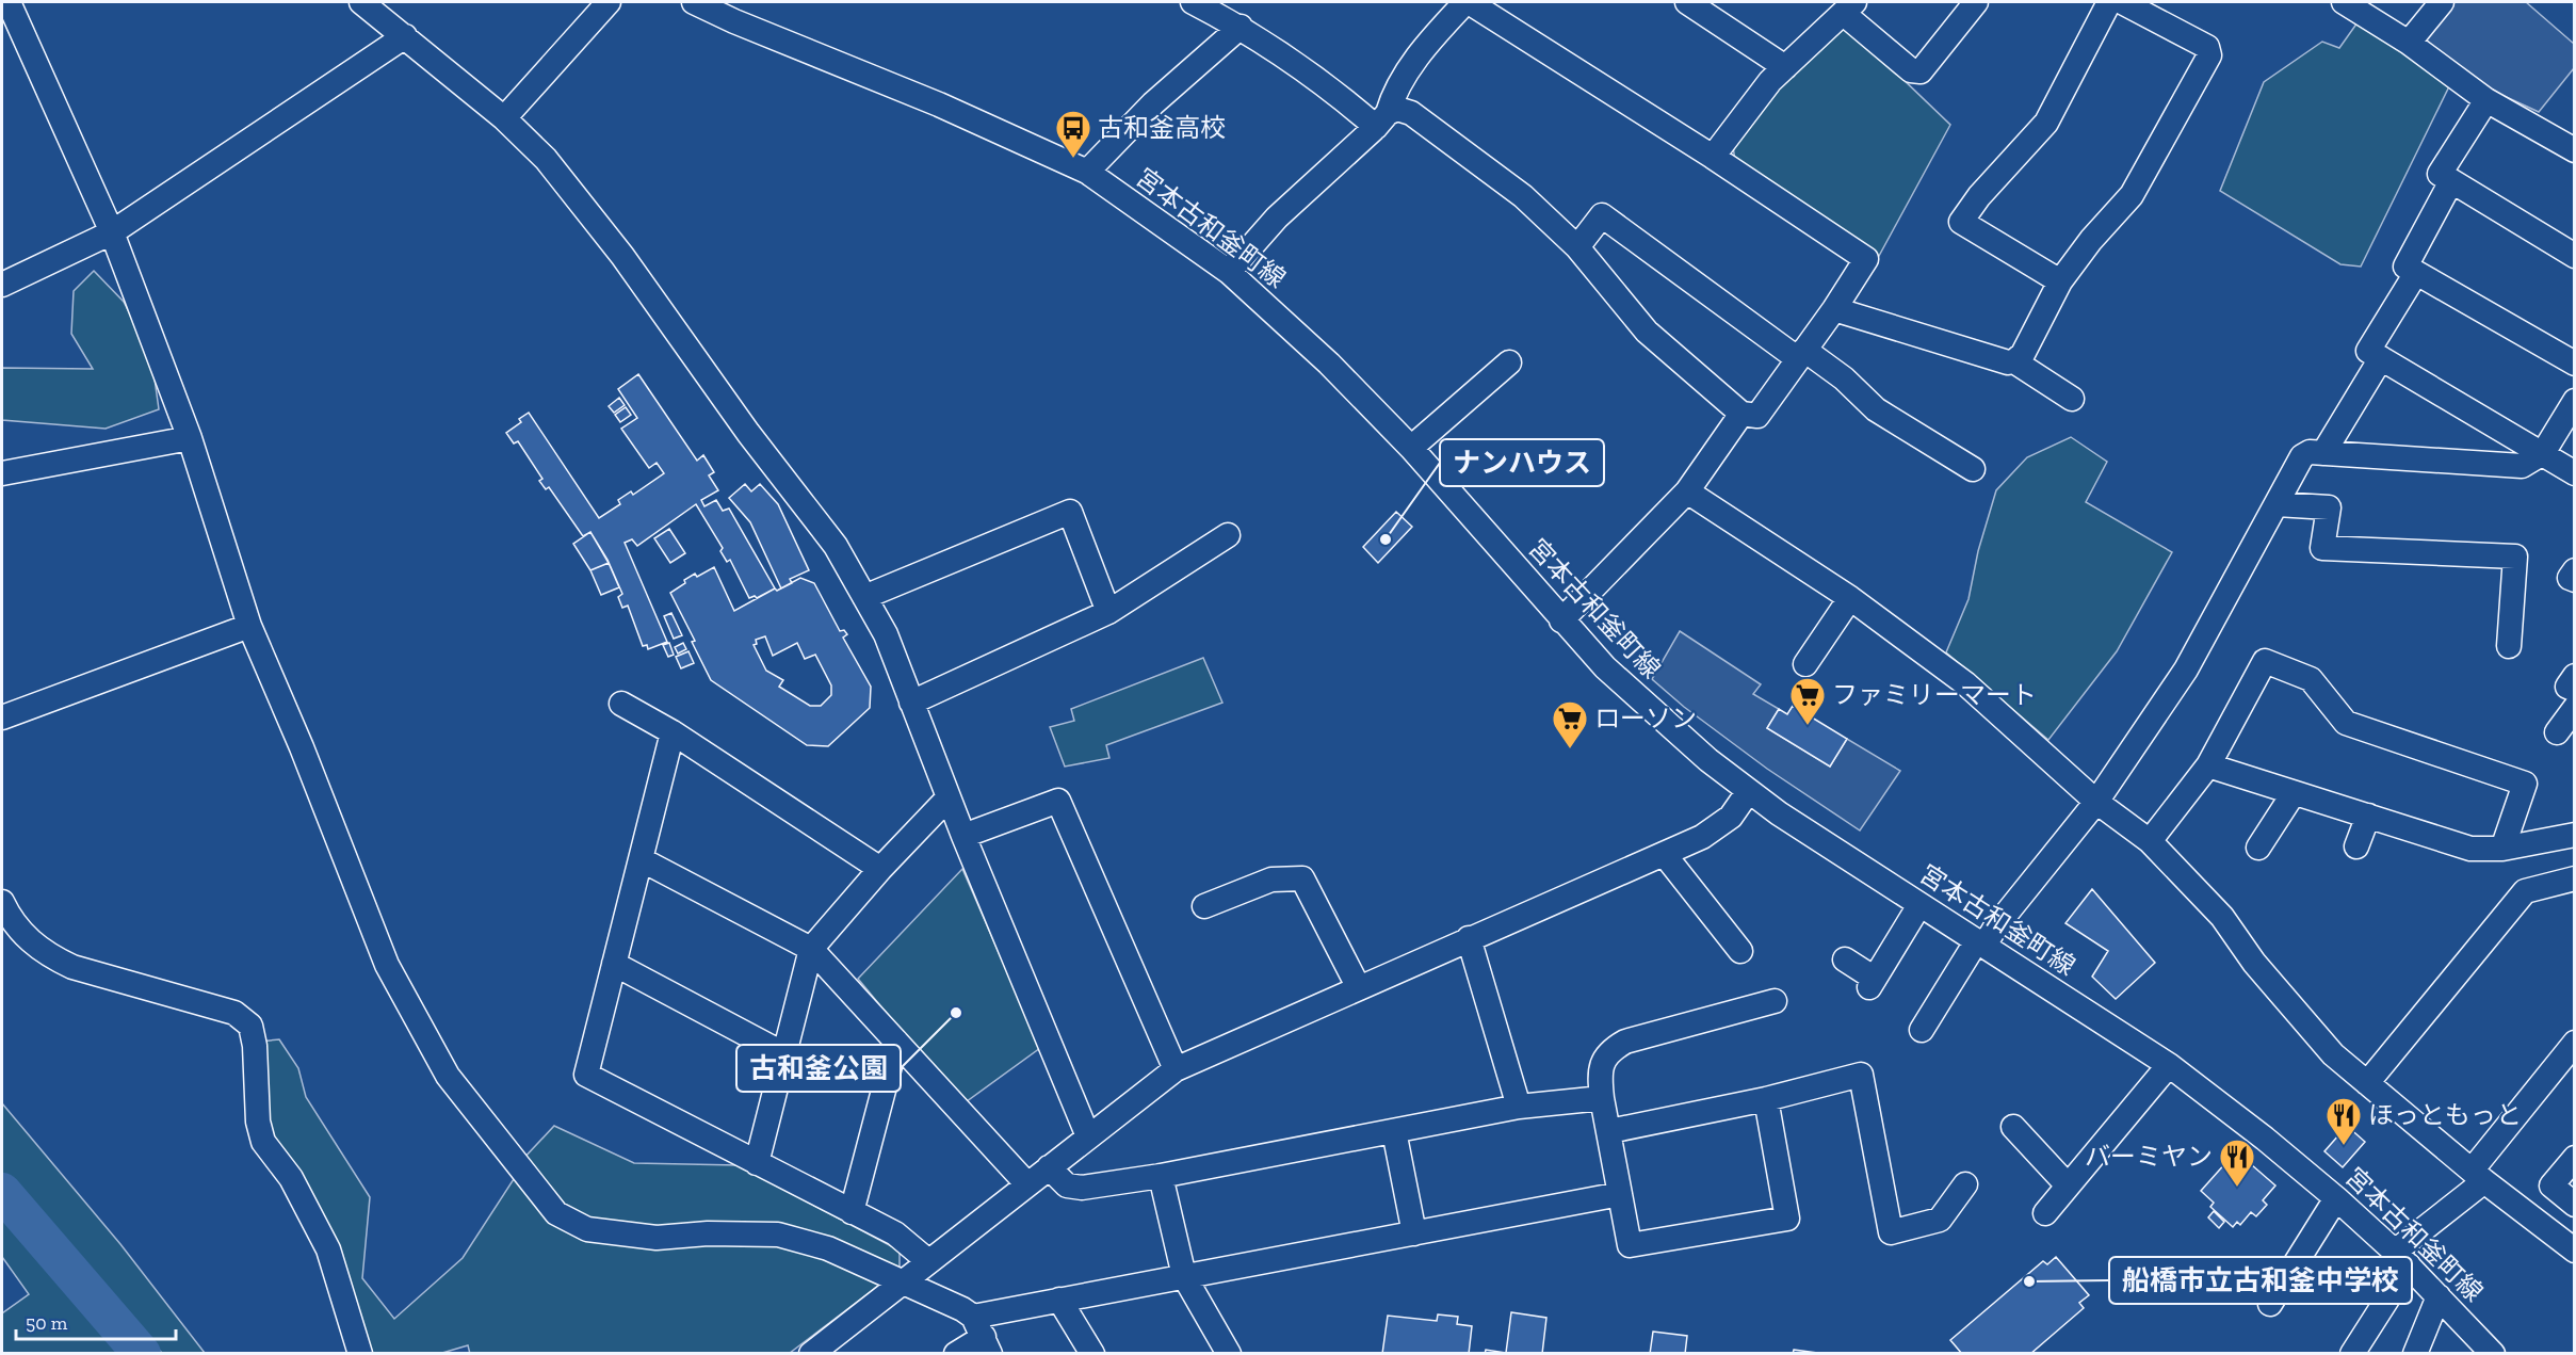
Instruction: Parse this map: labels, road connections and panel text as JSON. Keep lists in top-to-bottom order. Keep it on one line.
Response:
{"streets":{"street":["宮本古和釜町線"]},"places":{"bus stop":["古和釜高校"],"other":["ナンハウス","古和釜公園","船橋市立古和釜中学校"],"supermarket":["ファミリーマート","ローソン"],"restaurant":["ほっともっと","バーミヤン"]},"scale_bar":"50 m"}
